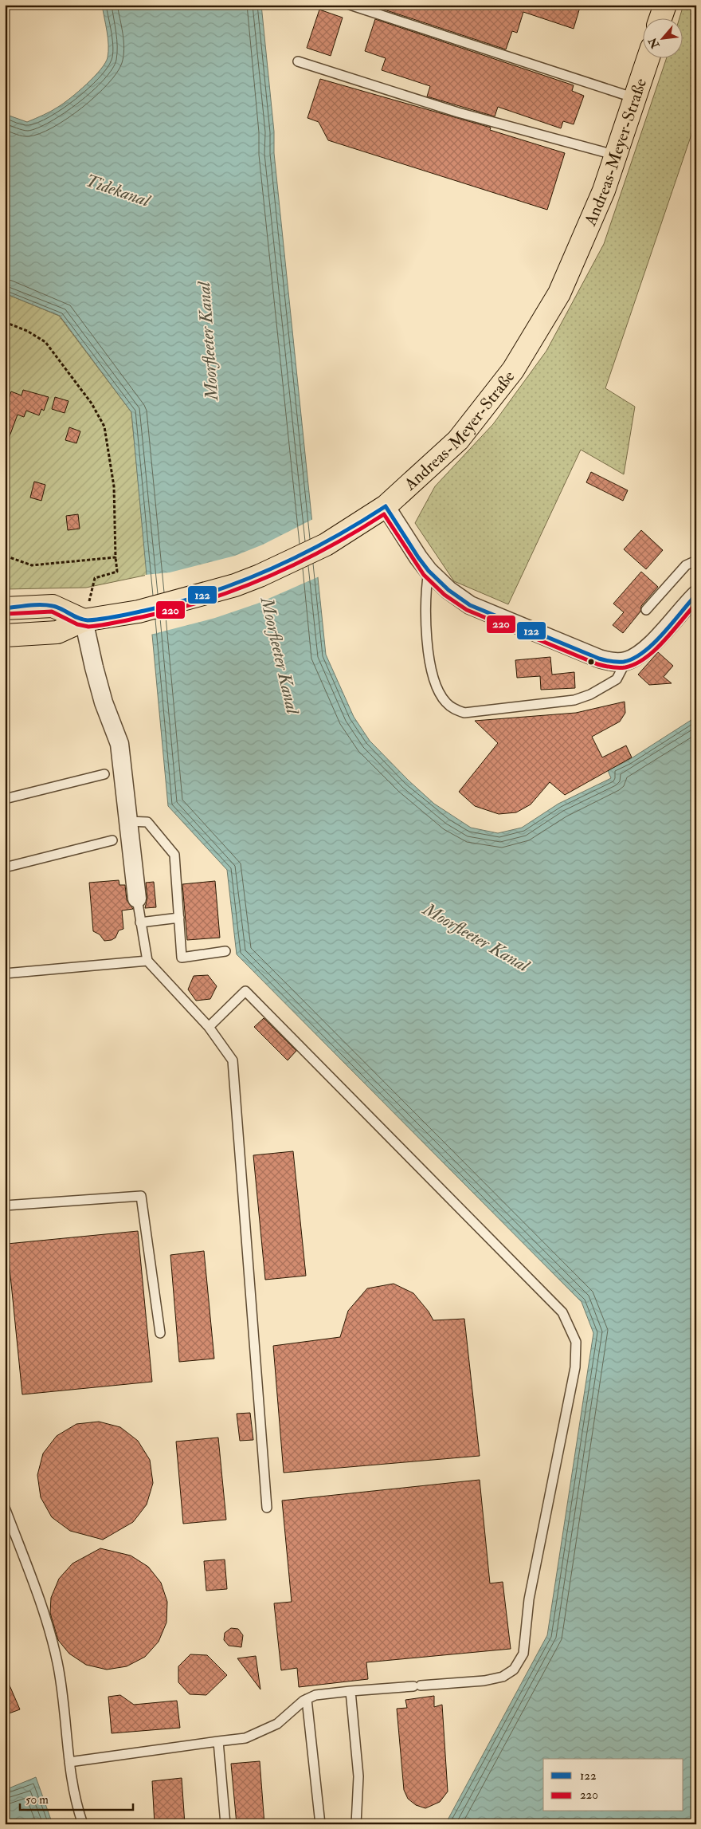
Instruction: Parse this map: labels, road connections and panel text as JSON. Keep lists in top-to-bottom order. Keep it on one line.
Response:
{"streets":{"main road":["Andreas-Meyer-Straße"]},"water":["Tidekanal","Moorfleeter Kanal"],"lines":["transit line 122","transit line 220"],"legend":["122","220"],"scale_bar":"50 m","north":"bottom left"}
